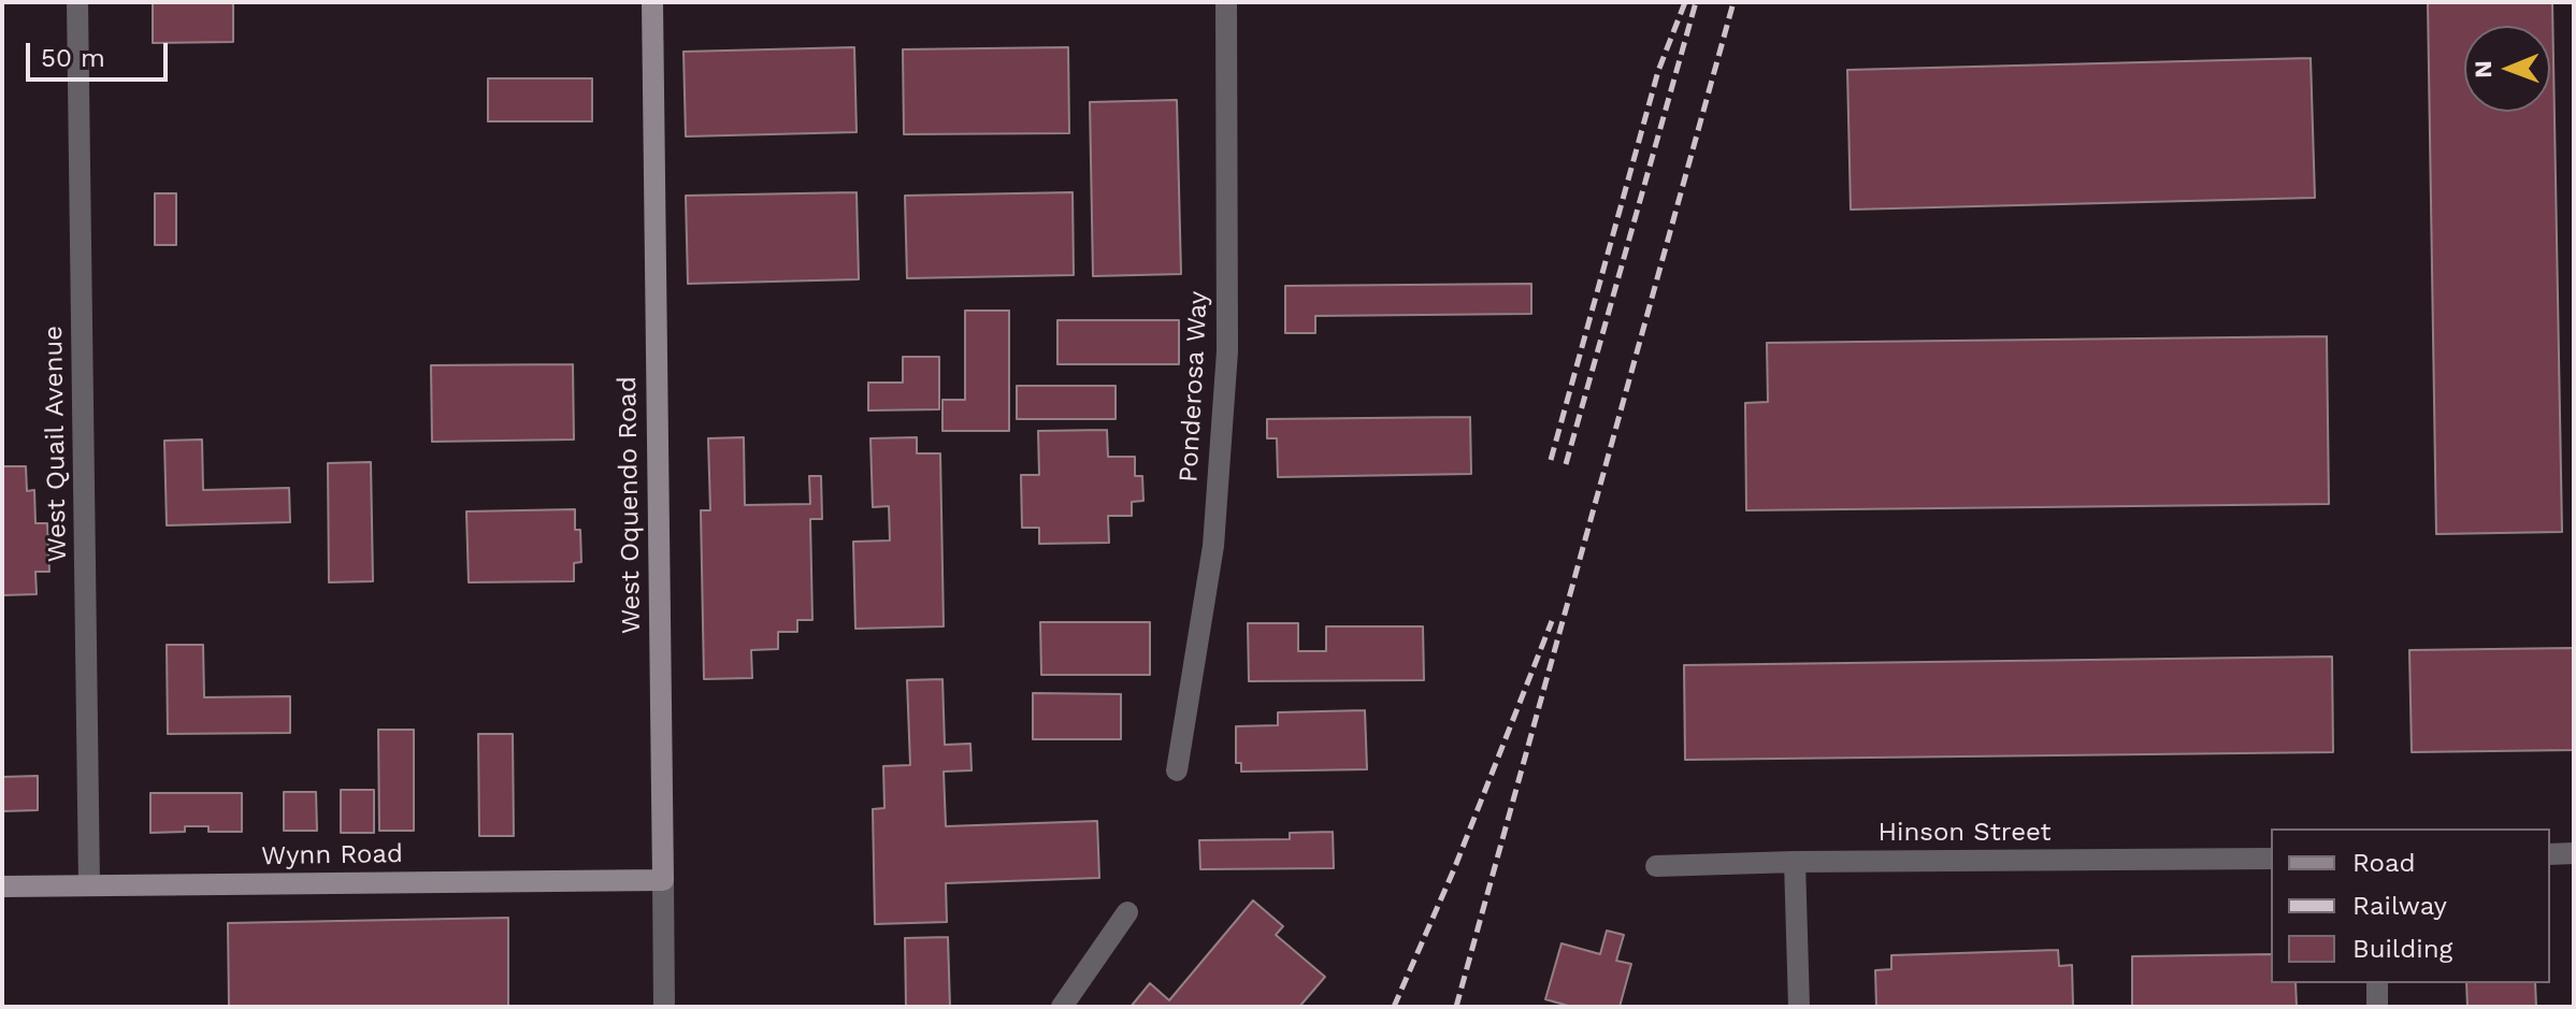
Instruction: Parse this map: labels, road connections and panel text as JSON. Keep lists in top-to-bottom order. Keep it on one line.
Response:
{"streets":{"street":["Ponderosa Way","West Quail Avenue","West Oquendo Road","Hinson Street","Wynn Road"]},"crossings":[["West Quail Avenue","Wynn Road"],["West Oquendo Road","Wynn Road"]],"legend":["Road","Railway","Building"],"scale_bar":"50 m","north":"left"}
